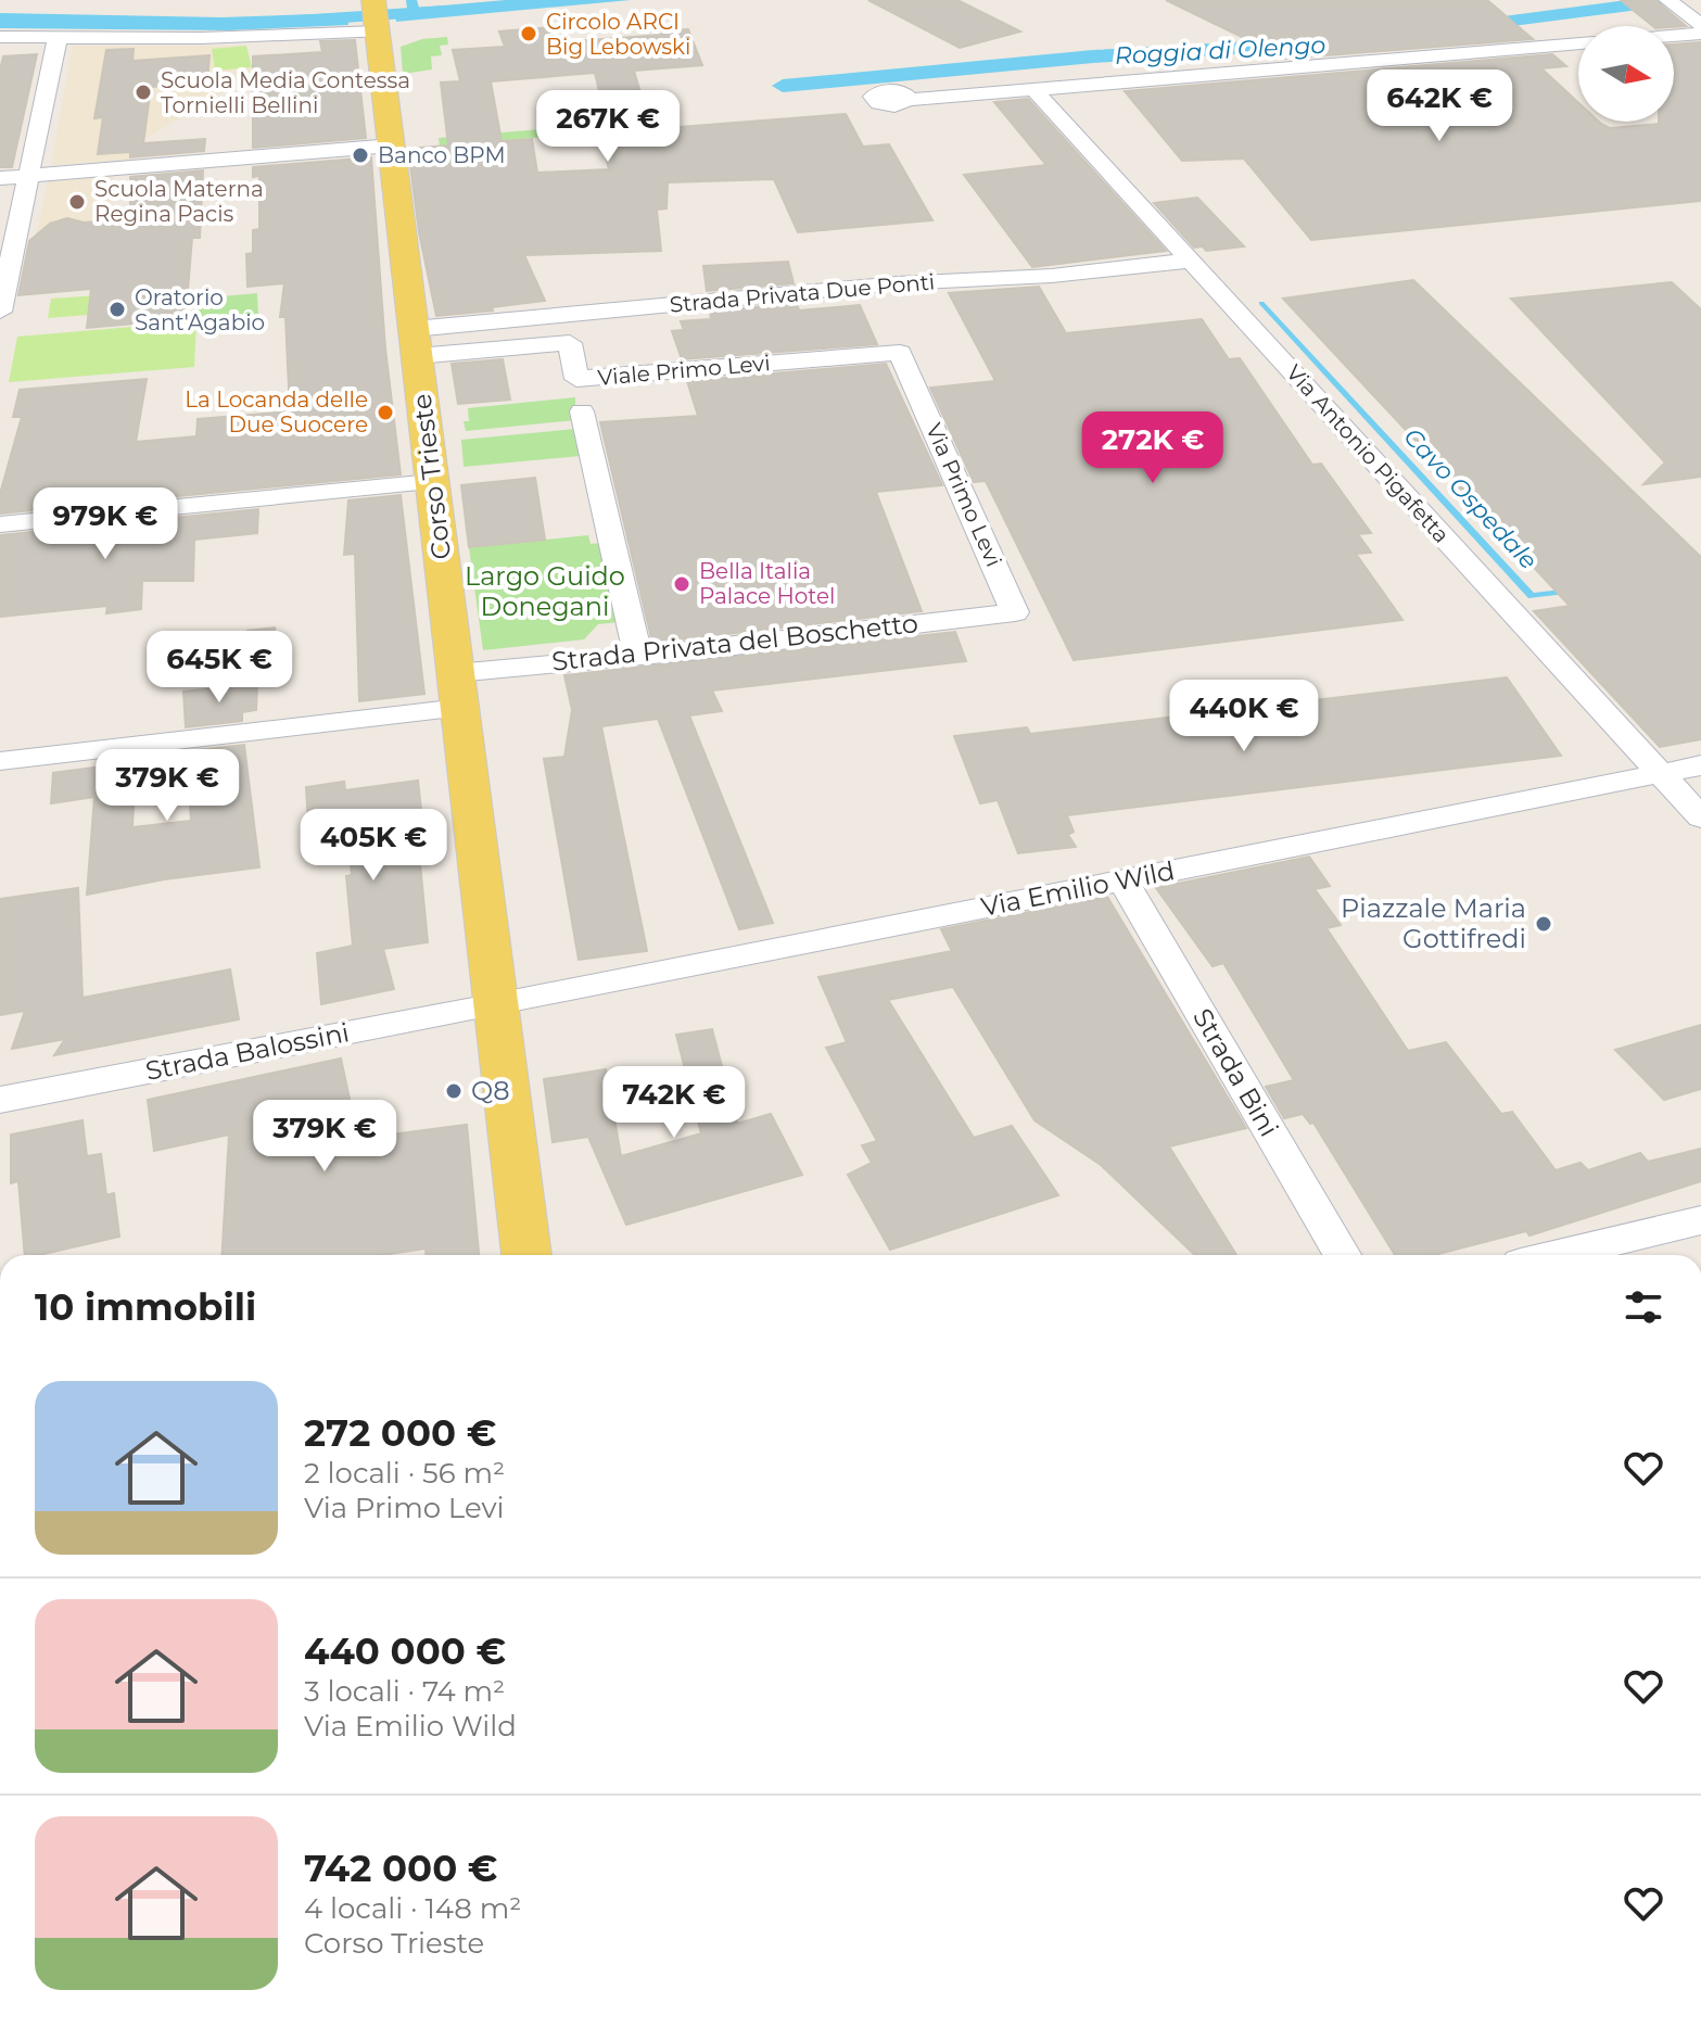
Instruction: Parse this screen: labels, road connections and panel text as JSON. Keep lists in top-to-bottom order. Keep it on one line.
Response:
{"streets":{"main road":["Corso Trieste"],"street":["Strada Privata Due Ponti","Viale Primo Levi","Via Antonio Pigafetta","Via Primo Levi","Strada Privata del Boschetto","Via Emilio Wild","Strada Balossini","Strada Bini"]},"crossings":[["Strada Privata Due Ponti","Viale Primo Levi"],["Strada Privata Due Ponti","Via Antonio Pigafetta"],["Strada Privata Due Ponti","Corso Trieste"],["Viale Primo Levi","Corso Trieste"],["Viale Primo Levi","Via Primo Levi"],["Via Antonio Pigafetta","Via Emilio Wild"],["Corso Trieste","Strada Privata del Boschetto"],["Corso Trieste","Via Emilio Wild"],["Corso Trieste","Strada Balossini"],["Via Primo Levi","Strada Privata del Boschetto"],["Via Emilio Wild","Strada Balossini"],["Via Emilio Wild","Strada Bini"]],"water":["Roggia di Olengo","Cavo Ospedale"],"parks":["Largo Guido Donegani"],"places":["Circolo ARCI Big Lebowski","Scuola Media Contessa Tornielli Bellini","Banco BPM","Scuola Materna Regina Pacis","Oratorio Sant'Agabio","La Locanda delle Due Suocere","Bella Italia Palace Hotel","Piazzale Maria Gottifredi","Q8"],"north":"right","page":{"price":["642K €","267K €","272K €","979K €","645K €","440K €","379K €","405K €","742K €","379K €"],"heading":"10 immobili","list":[{"name":"272 000 €","note":"2 locali · 56 m² · Via Primo Levi"},{"name":"440 000 €","note":"3 locali · 74 m² · Via Emilio Wild"},{"name":"742 000 €","note":"4 locali · 148 m² · Corso Trieste"}]}}
